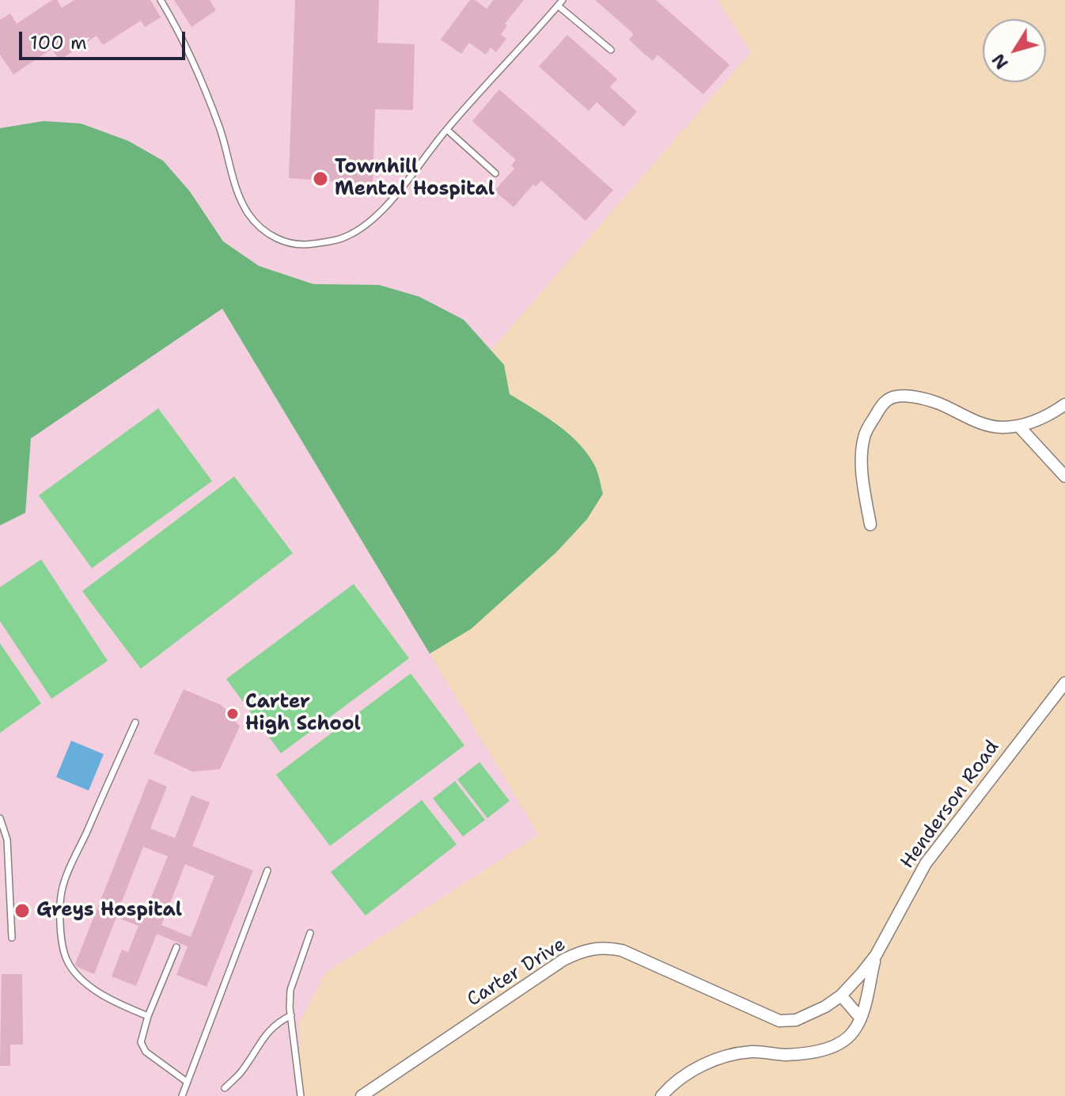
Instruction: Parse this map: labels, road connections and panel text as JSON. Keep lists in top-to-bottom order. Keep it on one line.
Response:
{"streets":{"street":["Henderson Road","Carter Drive"]},"crossings":[["Henderson Road","Carter Drive"]],"places":["Townhill Mental Hospital","Carter High School","Greys Hospital"],"scale_bar":"100 m","north":"bottom left"}
